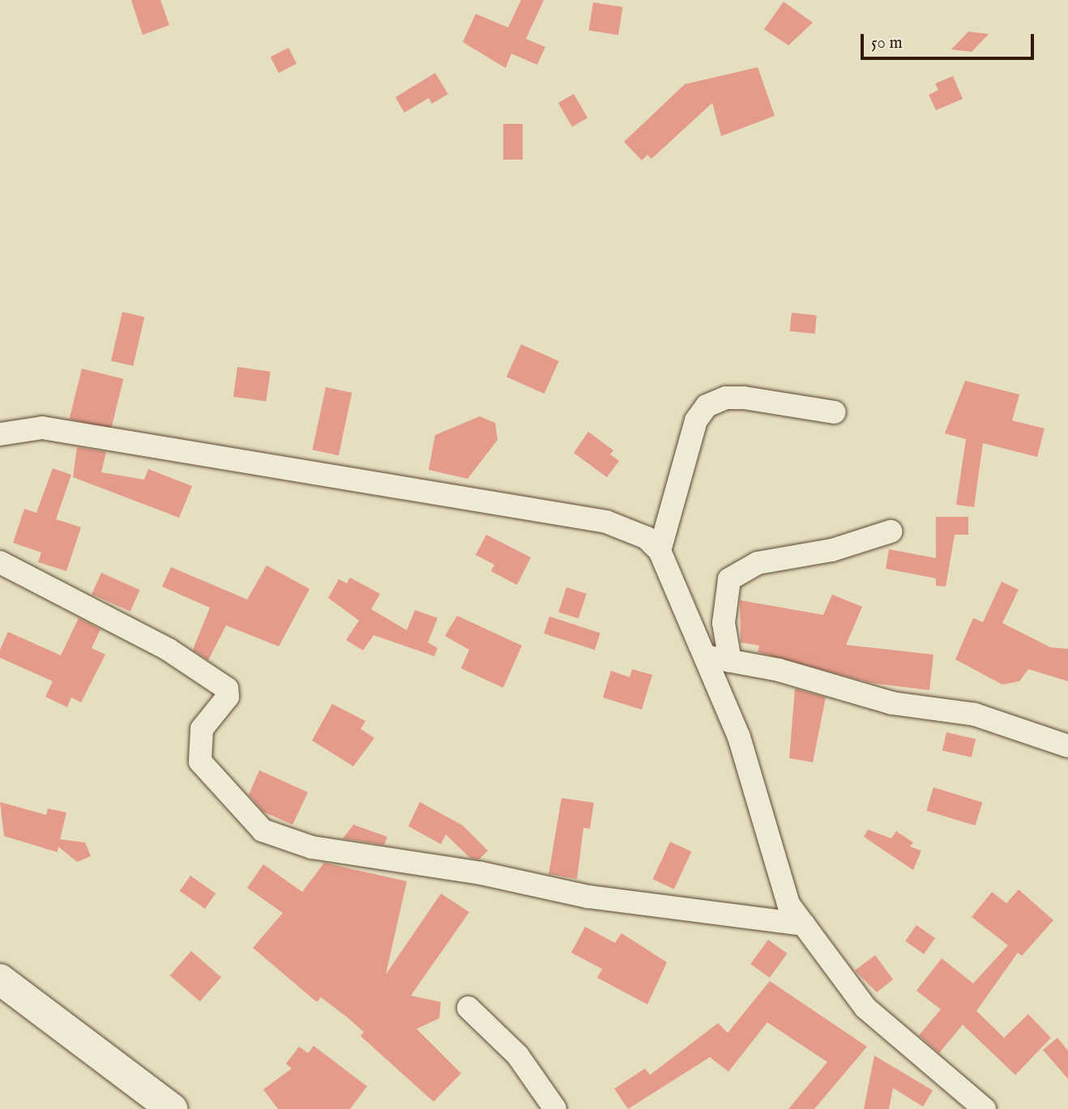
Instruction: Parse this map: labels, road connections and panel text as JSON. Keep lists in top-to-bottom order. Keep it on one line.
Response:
{"scale_bar":"50 m"}
